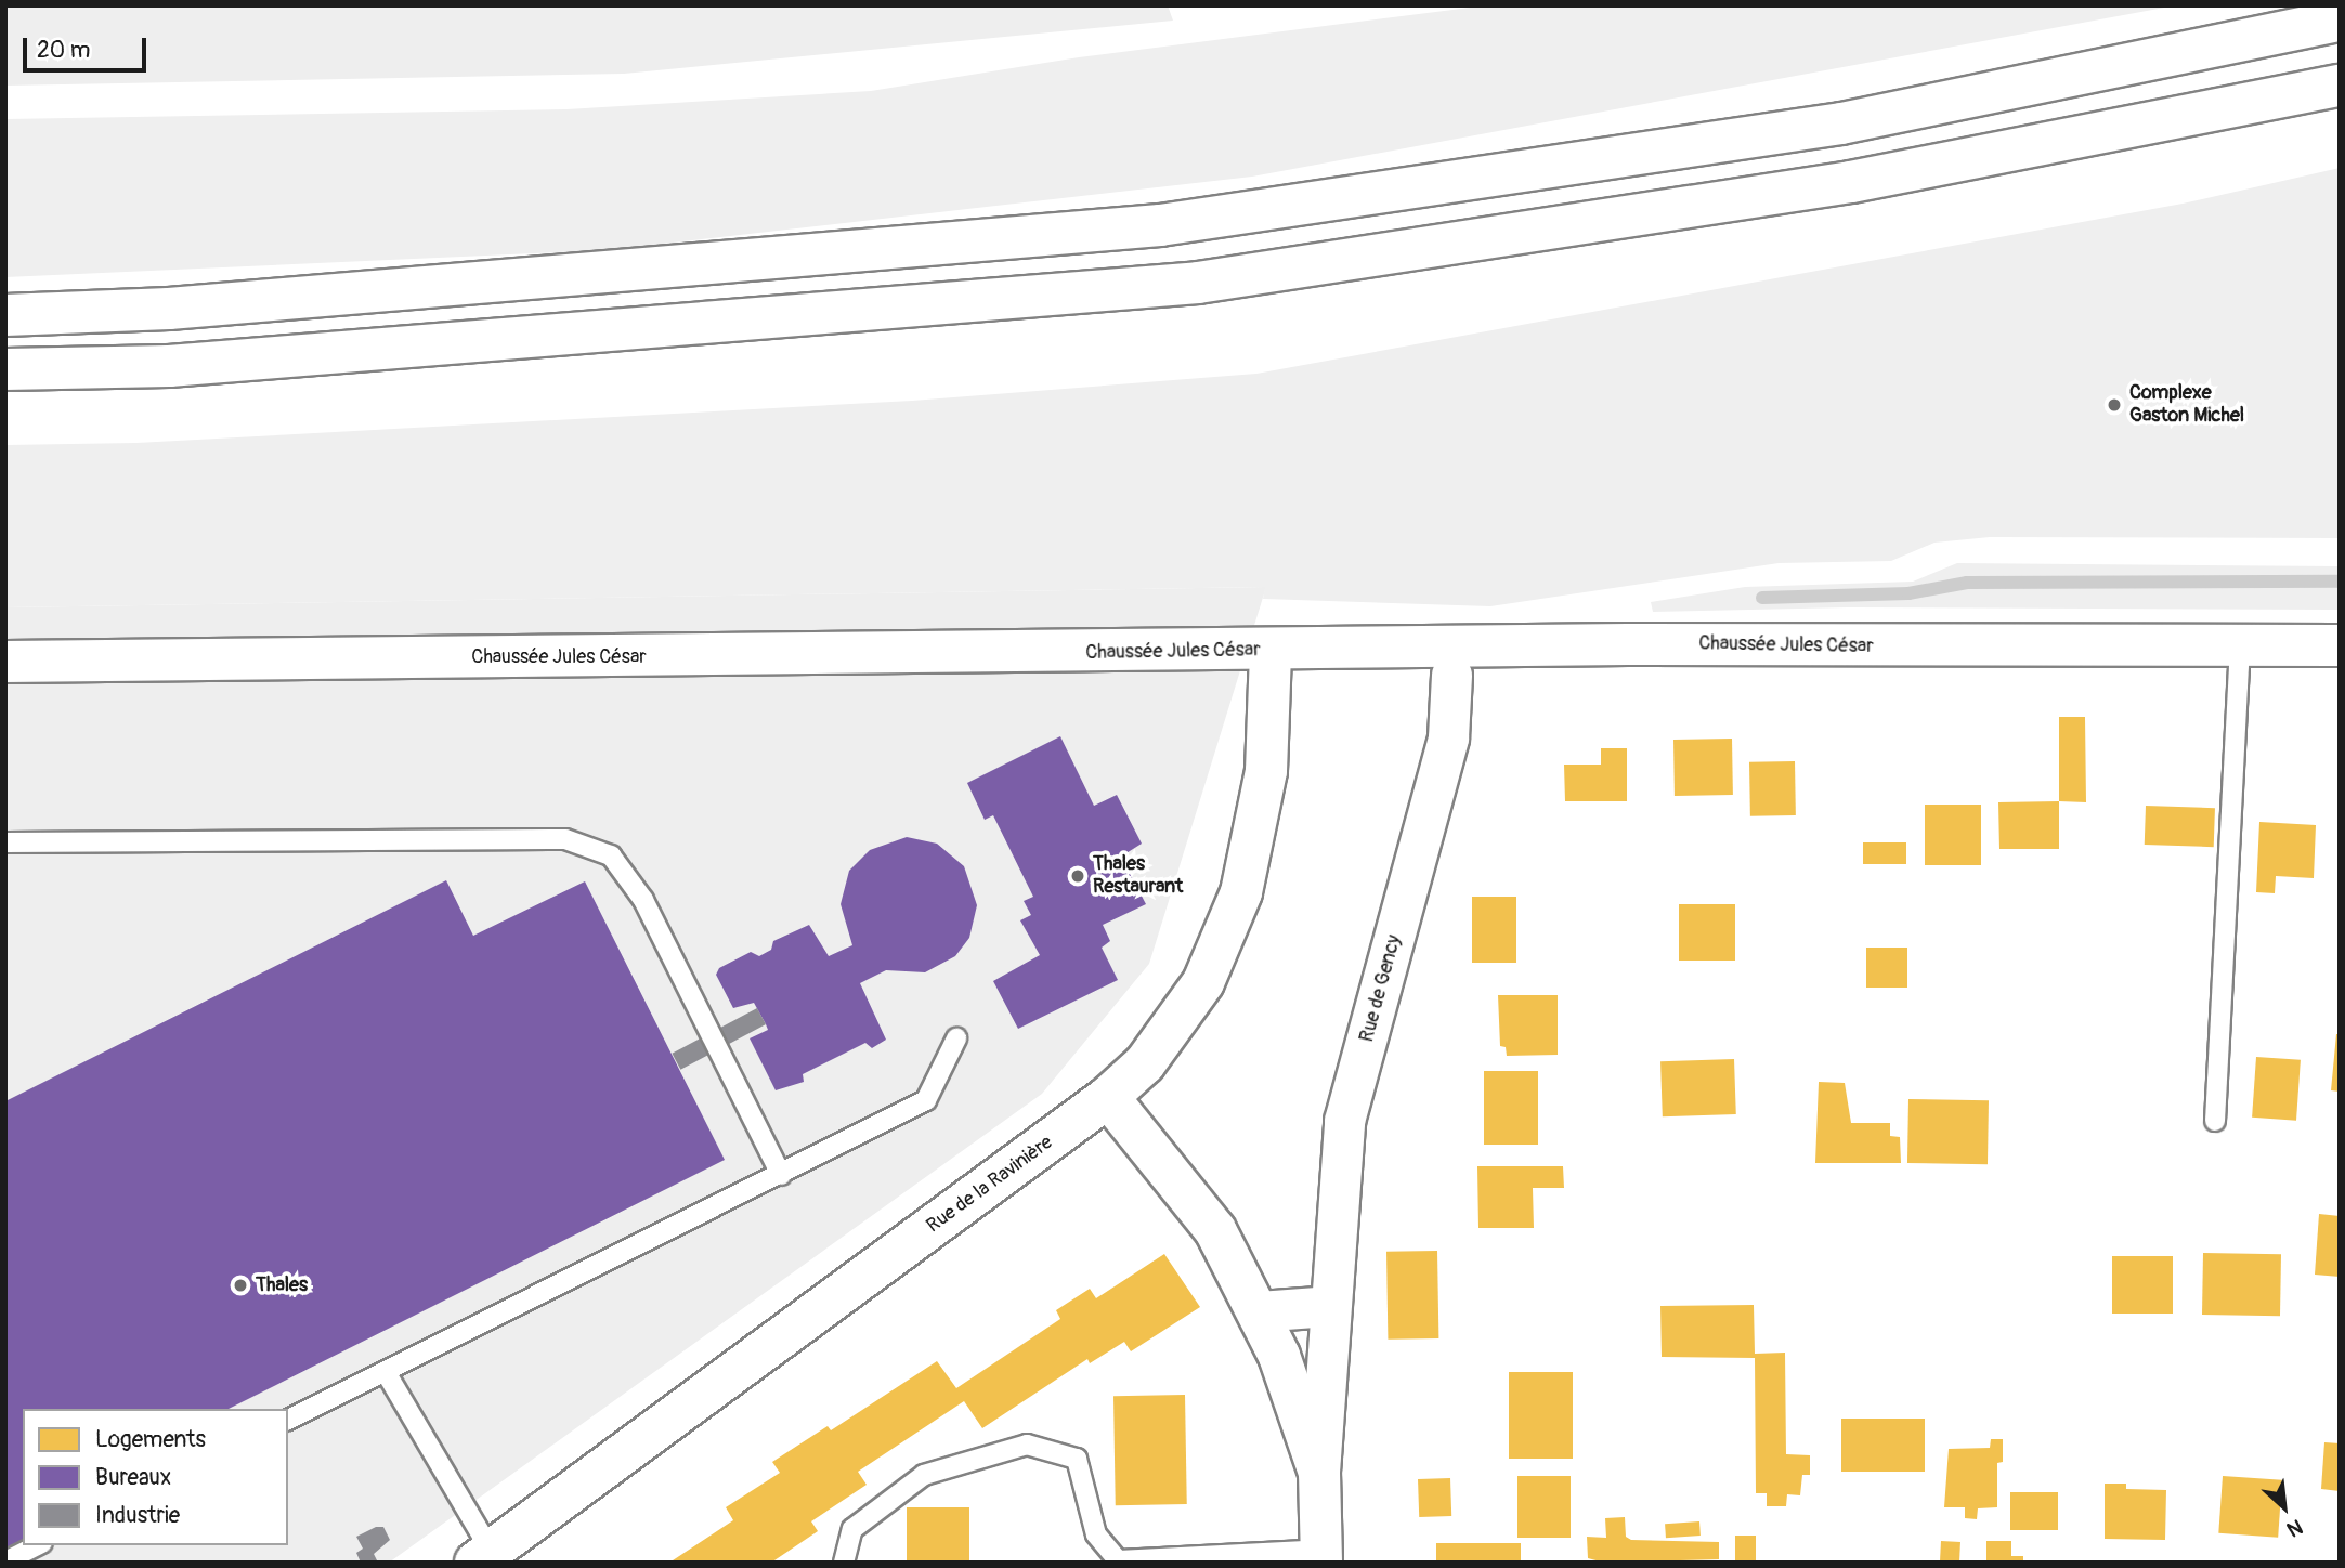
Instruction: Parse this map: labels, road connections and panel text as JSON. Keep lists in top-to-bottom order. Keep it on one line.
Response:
{"streets":{"main road":["Chaussée Jules César","Rue de Gency","Rue de la Ravinière"]},"crossings":[["Chaussée Jules César","Rue de la Ravinière"],["Rue de Gency","Rue de la Ravinière"]],"places":["Complexe Gaston Michel","Thales Restaurant","Thales"],"legend":["Logements","Bureaux","Industrie"],"scale_bar":"20 m","north":"bottom right"}
